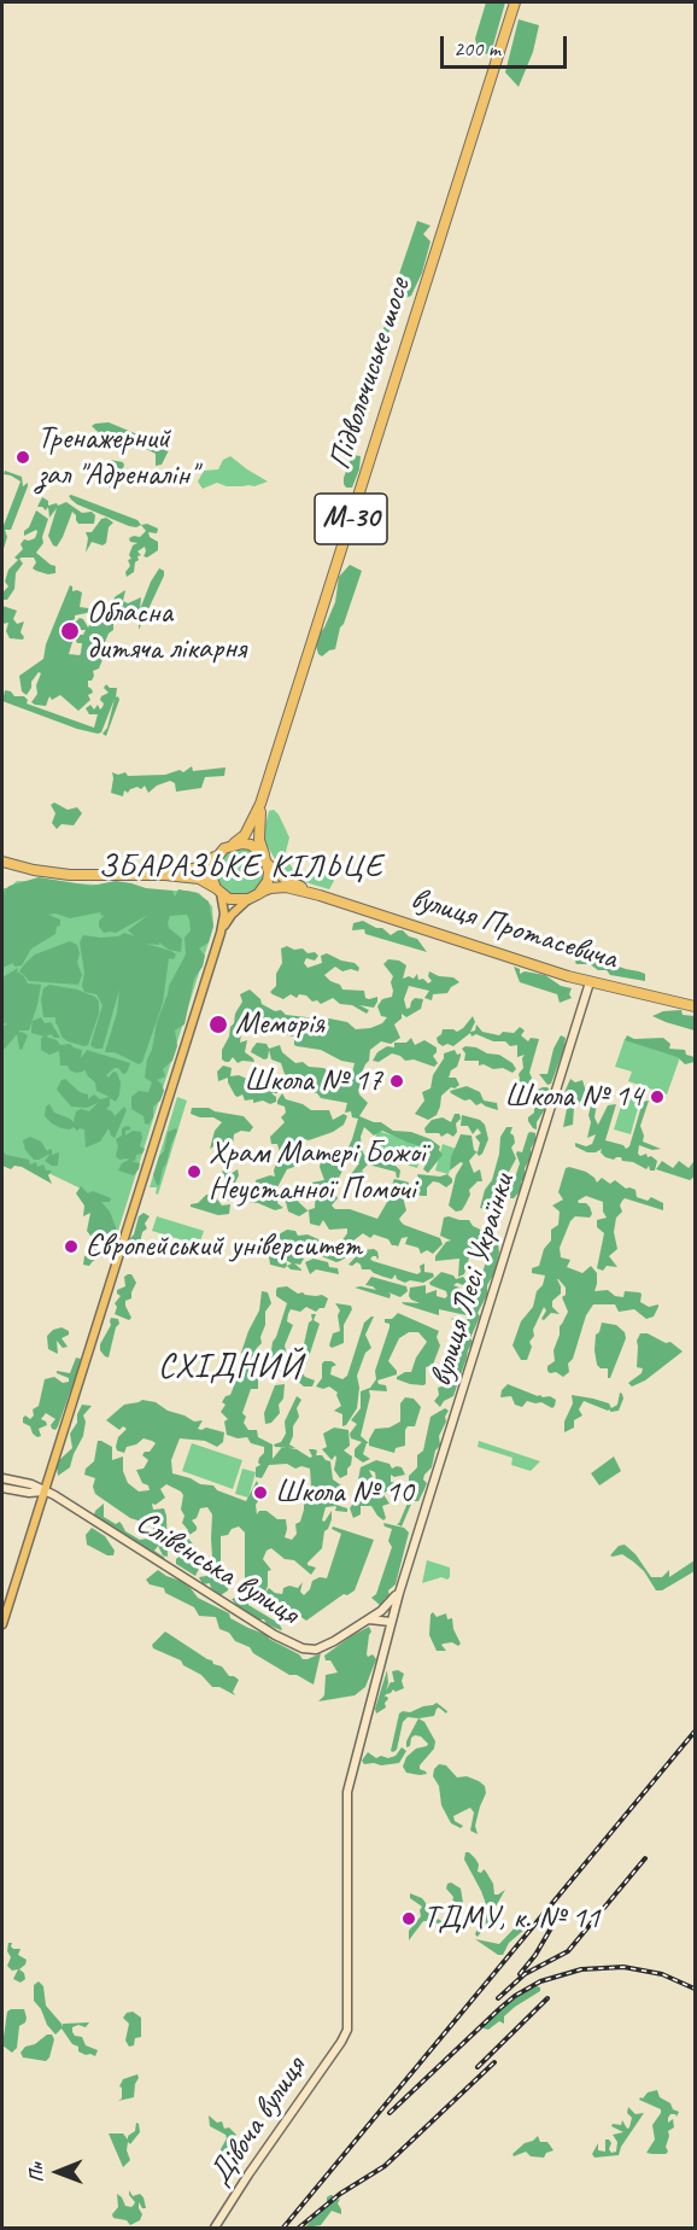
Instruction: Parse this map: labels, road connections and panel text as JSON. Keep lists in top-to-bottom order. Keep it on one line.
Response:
{"streets":{"highway":["Підволочиське шосе","М-30","вулиця Протасевича"],"main road":["вулиця Лесі Українки","Слівенська вулиця","Дівоча вулиця"]},"crossings":[["Підволочиське шосе","вулиця Протасевича"],["вулиця Протасевича","вулиця Лесі Українки"],["вулиця Лесі Українки","Слівенська вулиця"],["вулиця Лесі Українки","Дівоча вулиця"]],"districts":["ЗБАРАЗЬКЕ КІЛЬЦЕ","СХІДНИЙ"],"places":["Тренажерний зал \"Адреналін\"","Обласна дитяча лікарня","Меморія","Школа № 17","Школа № 14","Храм Матері Божої Неустанної Помочі","Європейський університет","Школа № 10","ТДМУ, к. № 11"],"scale_bar":"200 m","north":"left"}
